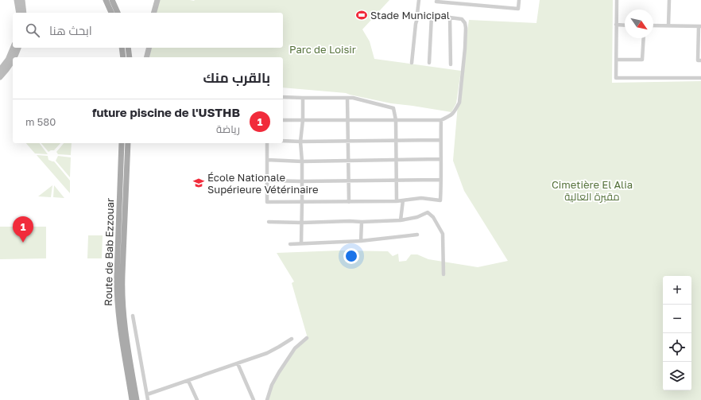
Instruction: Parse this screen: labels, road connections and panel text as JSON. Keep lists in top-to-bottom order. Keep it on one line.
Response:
{"streets":{"main road":["Route de Bab Ezzouar"]},"parks":["Parc de Loisir","Cimetière El Alia مقبرة العالية"],"places":{"sports":["Stade Municipal"],"school or university":["École Nationale Supérieure Vétérinaire"]},"north":"bottom right","page":{"search":"ابحث هنا","heading":"بالقرب منك","list":[{"mark":"1","name":"future piscine de l'USTHB","note":"رياضة","value":"580 m"}],"pins":"1","map_buttons":["+","−"]}}
